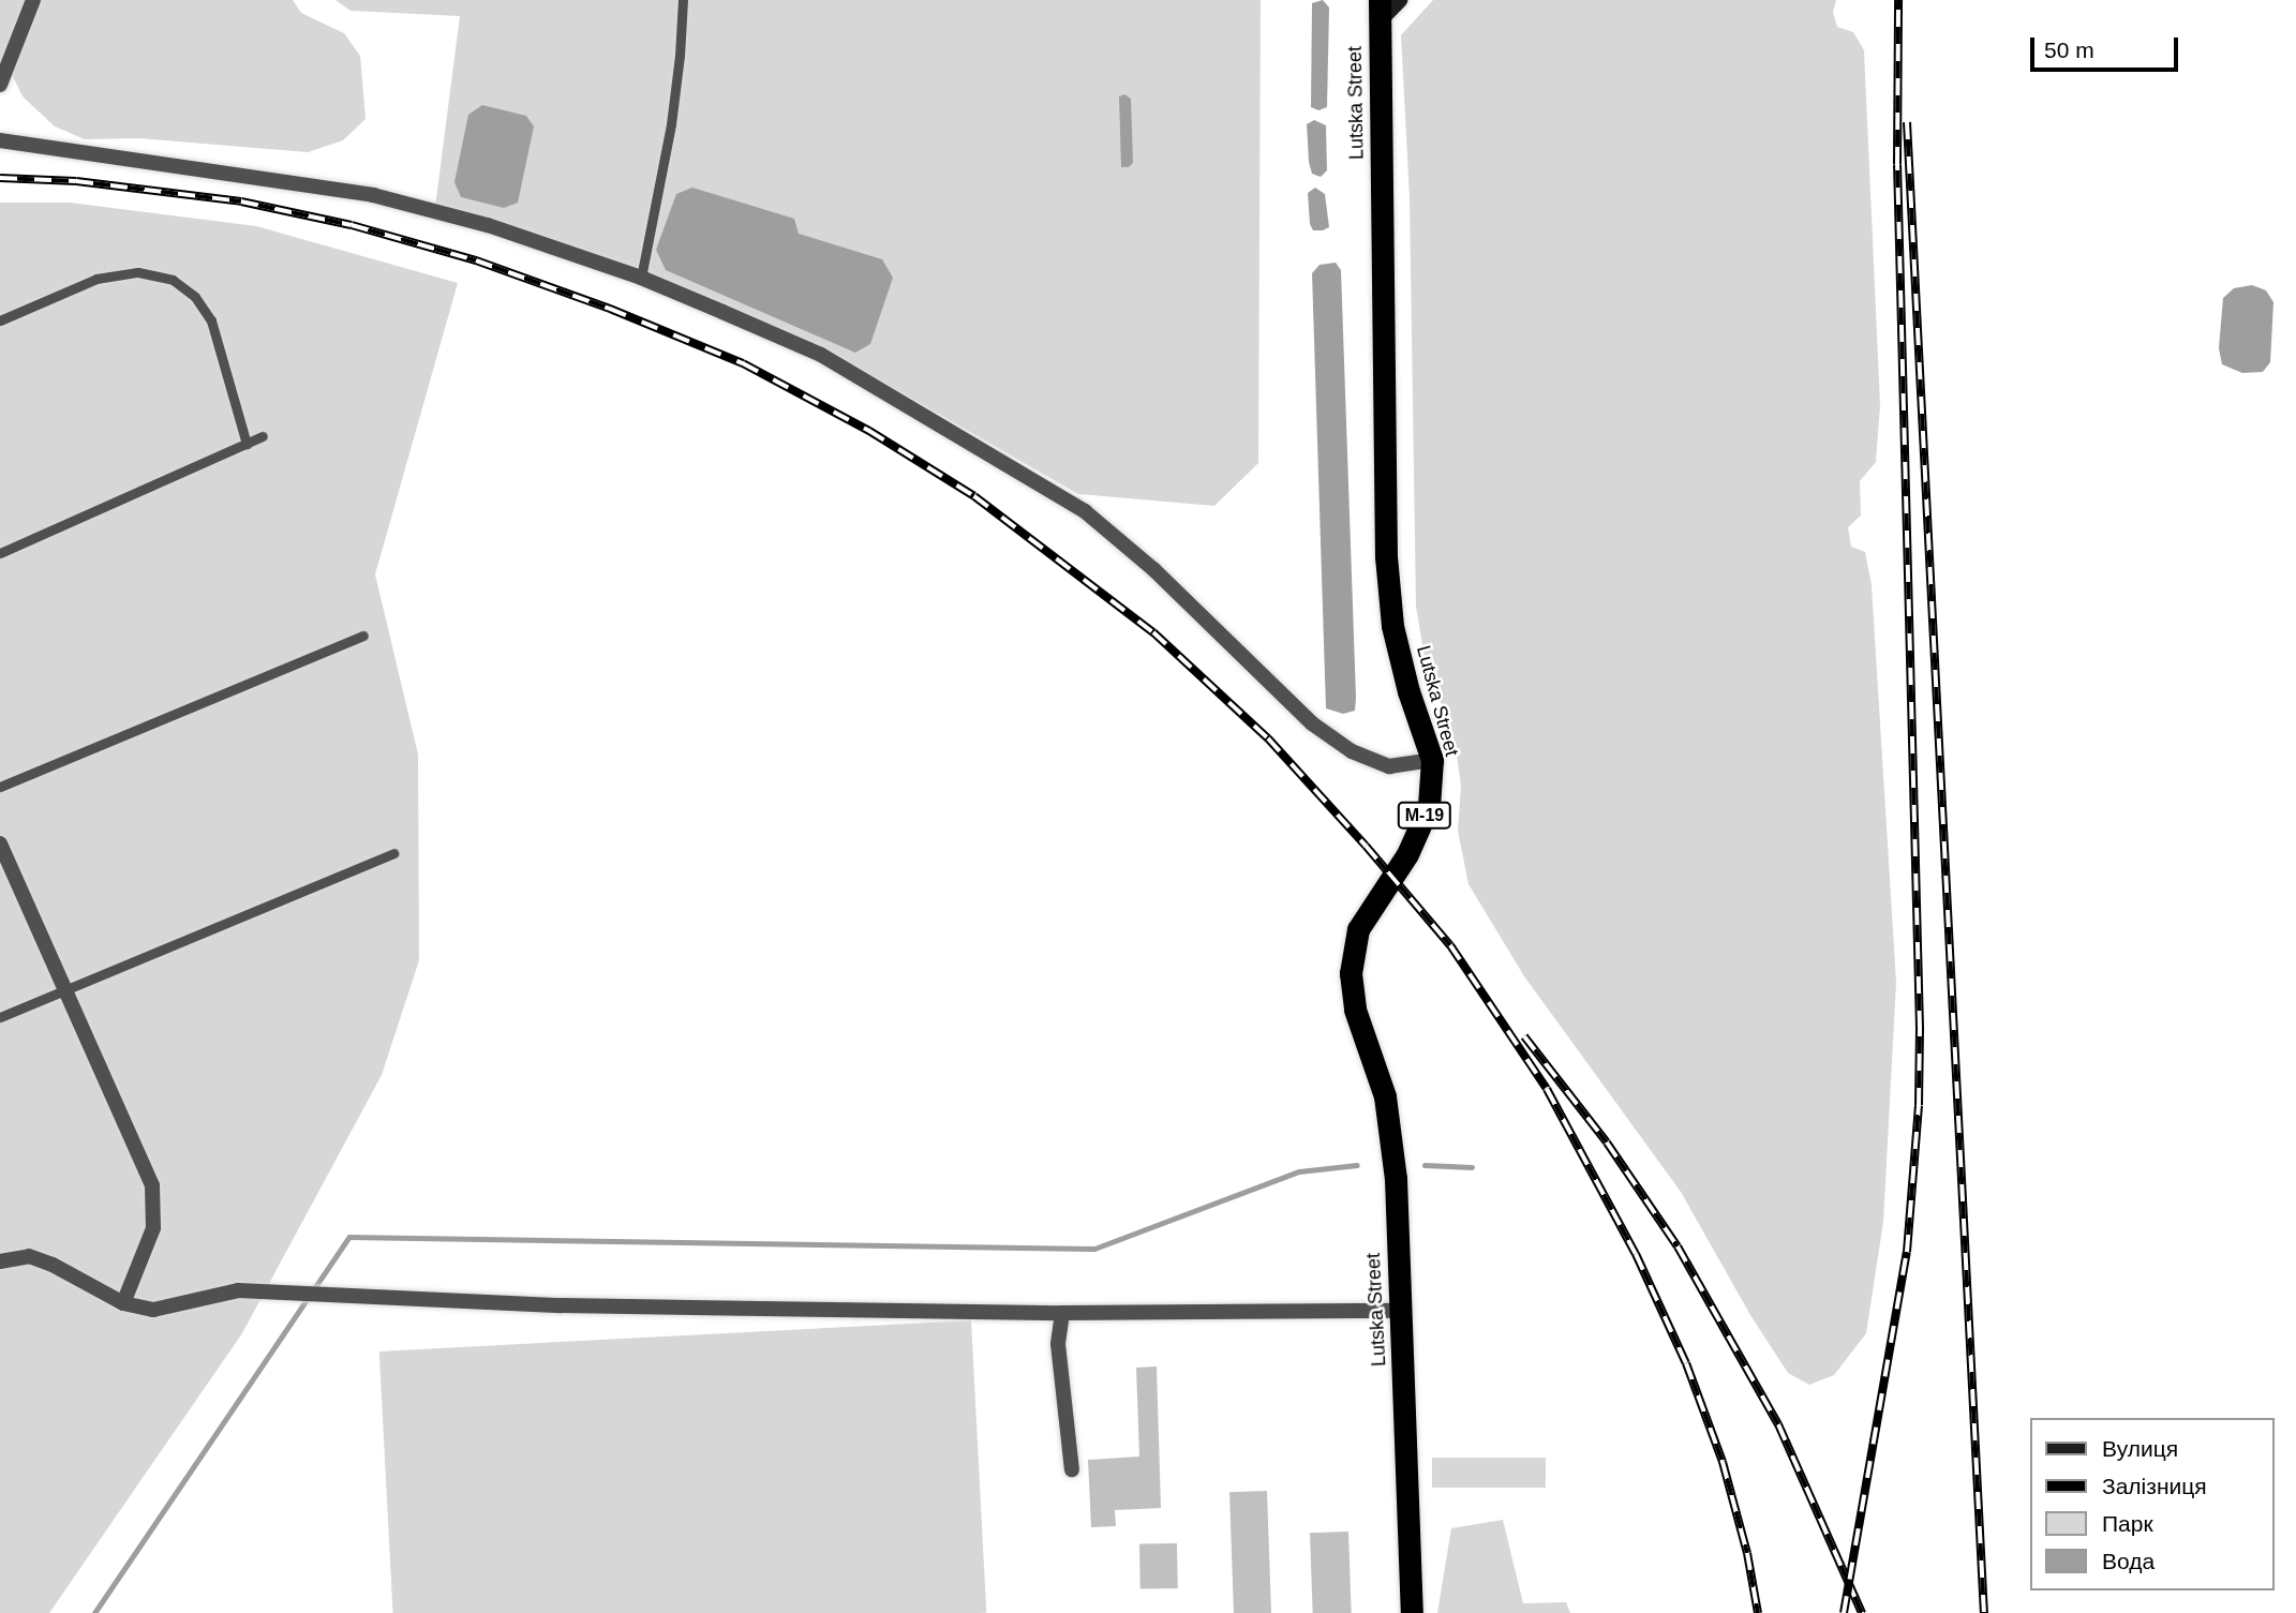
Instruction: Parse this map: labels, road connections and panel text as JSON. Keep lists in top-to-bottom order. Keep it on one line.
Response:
{"streets":{"highway":["Lutska Street","М-19"]},"legend":["Вулиця","Залізниця","Парк","Вода"],"scale_bar":"50 m"}
